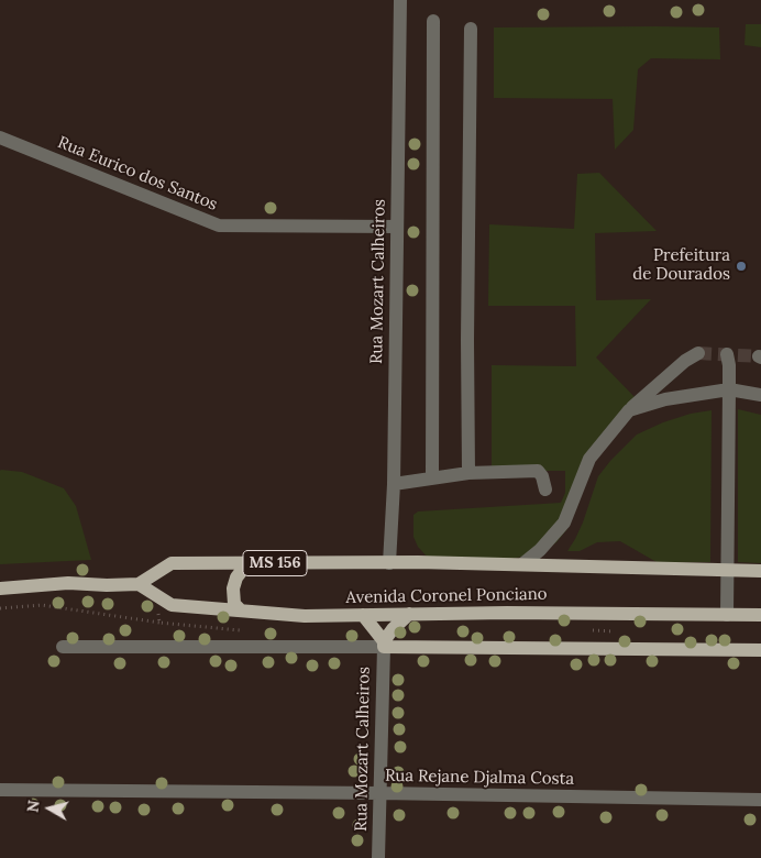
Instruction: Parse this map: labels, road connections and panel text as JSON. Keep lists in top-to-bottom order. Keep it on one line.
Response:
{"streets":{"main road":["MS 156","Avenida Coronel Ponciano"],"street":["Rua Eurico dos Santos","Rua Mozart Calheiros","Rua Rejane Djalma Costa"]},"crossings":[["Rua Eurico dos Santos","Rua Mozart Calheiros"],["Rua Mozart Calheiros","Avenida Coronel Ponciano"],["Rua Mozart Calheiros","Rua Rejane Djalma Costa"]],"places":["Prefeitura de Dourados"],"north":"left"}
